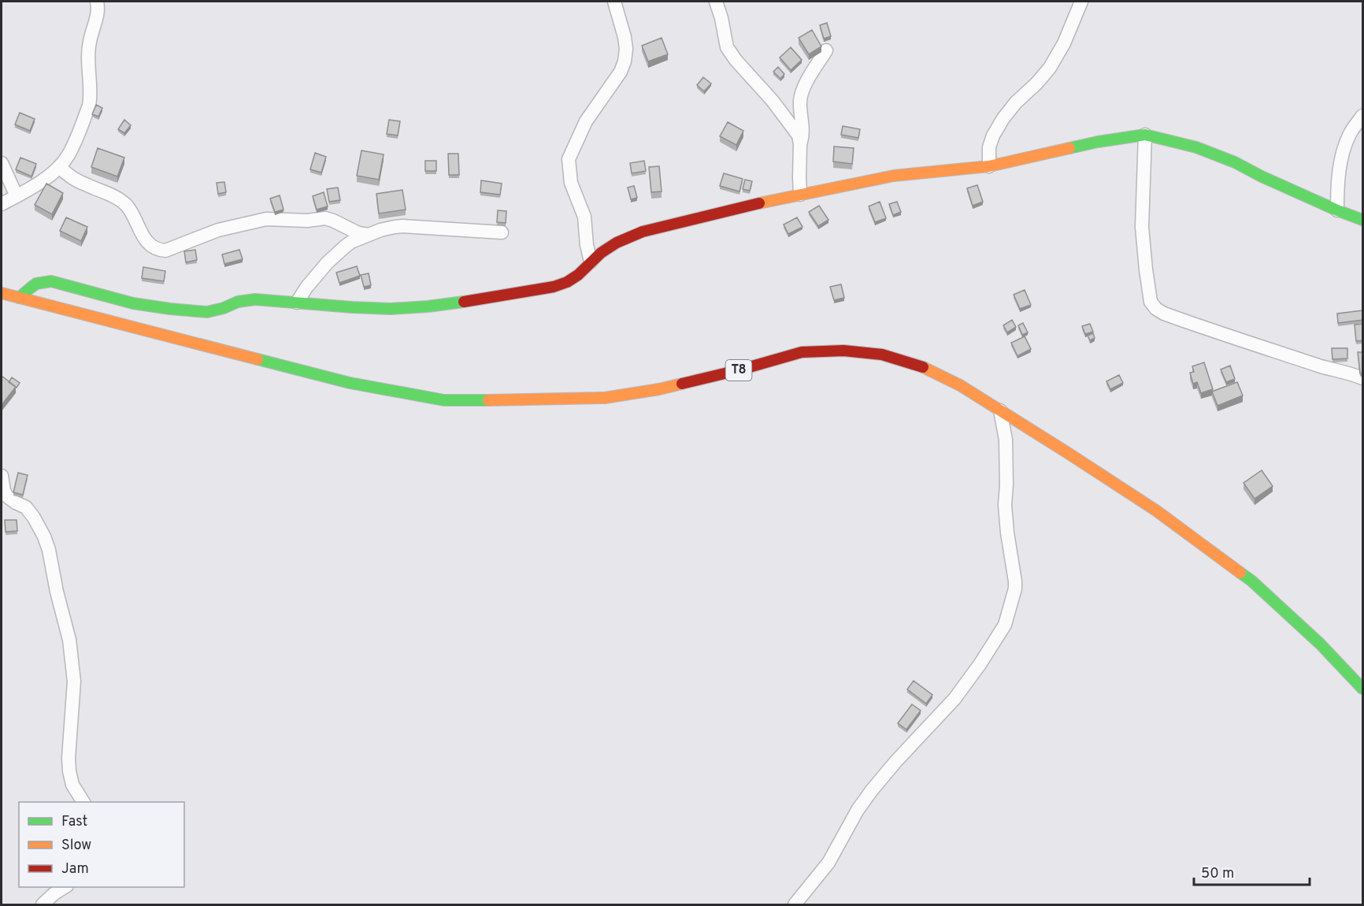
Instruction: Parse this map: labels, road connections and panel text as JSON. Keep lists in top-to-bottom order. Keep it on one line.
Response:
{"streets":{"main road":["T8"]},"legend":["Fast","Slow","Jam"],"scale_bar":"50 m"}
